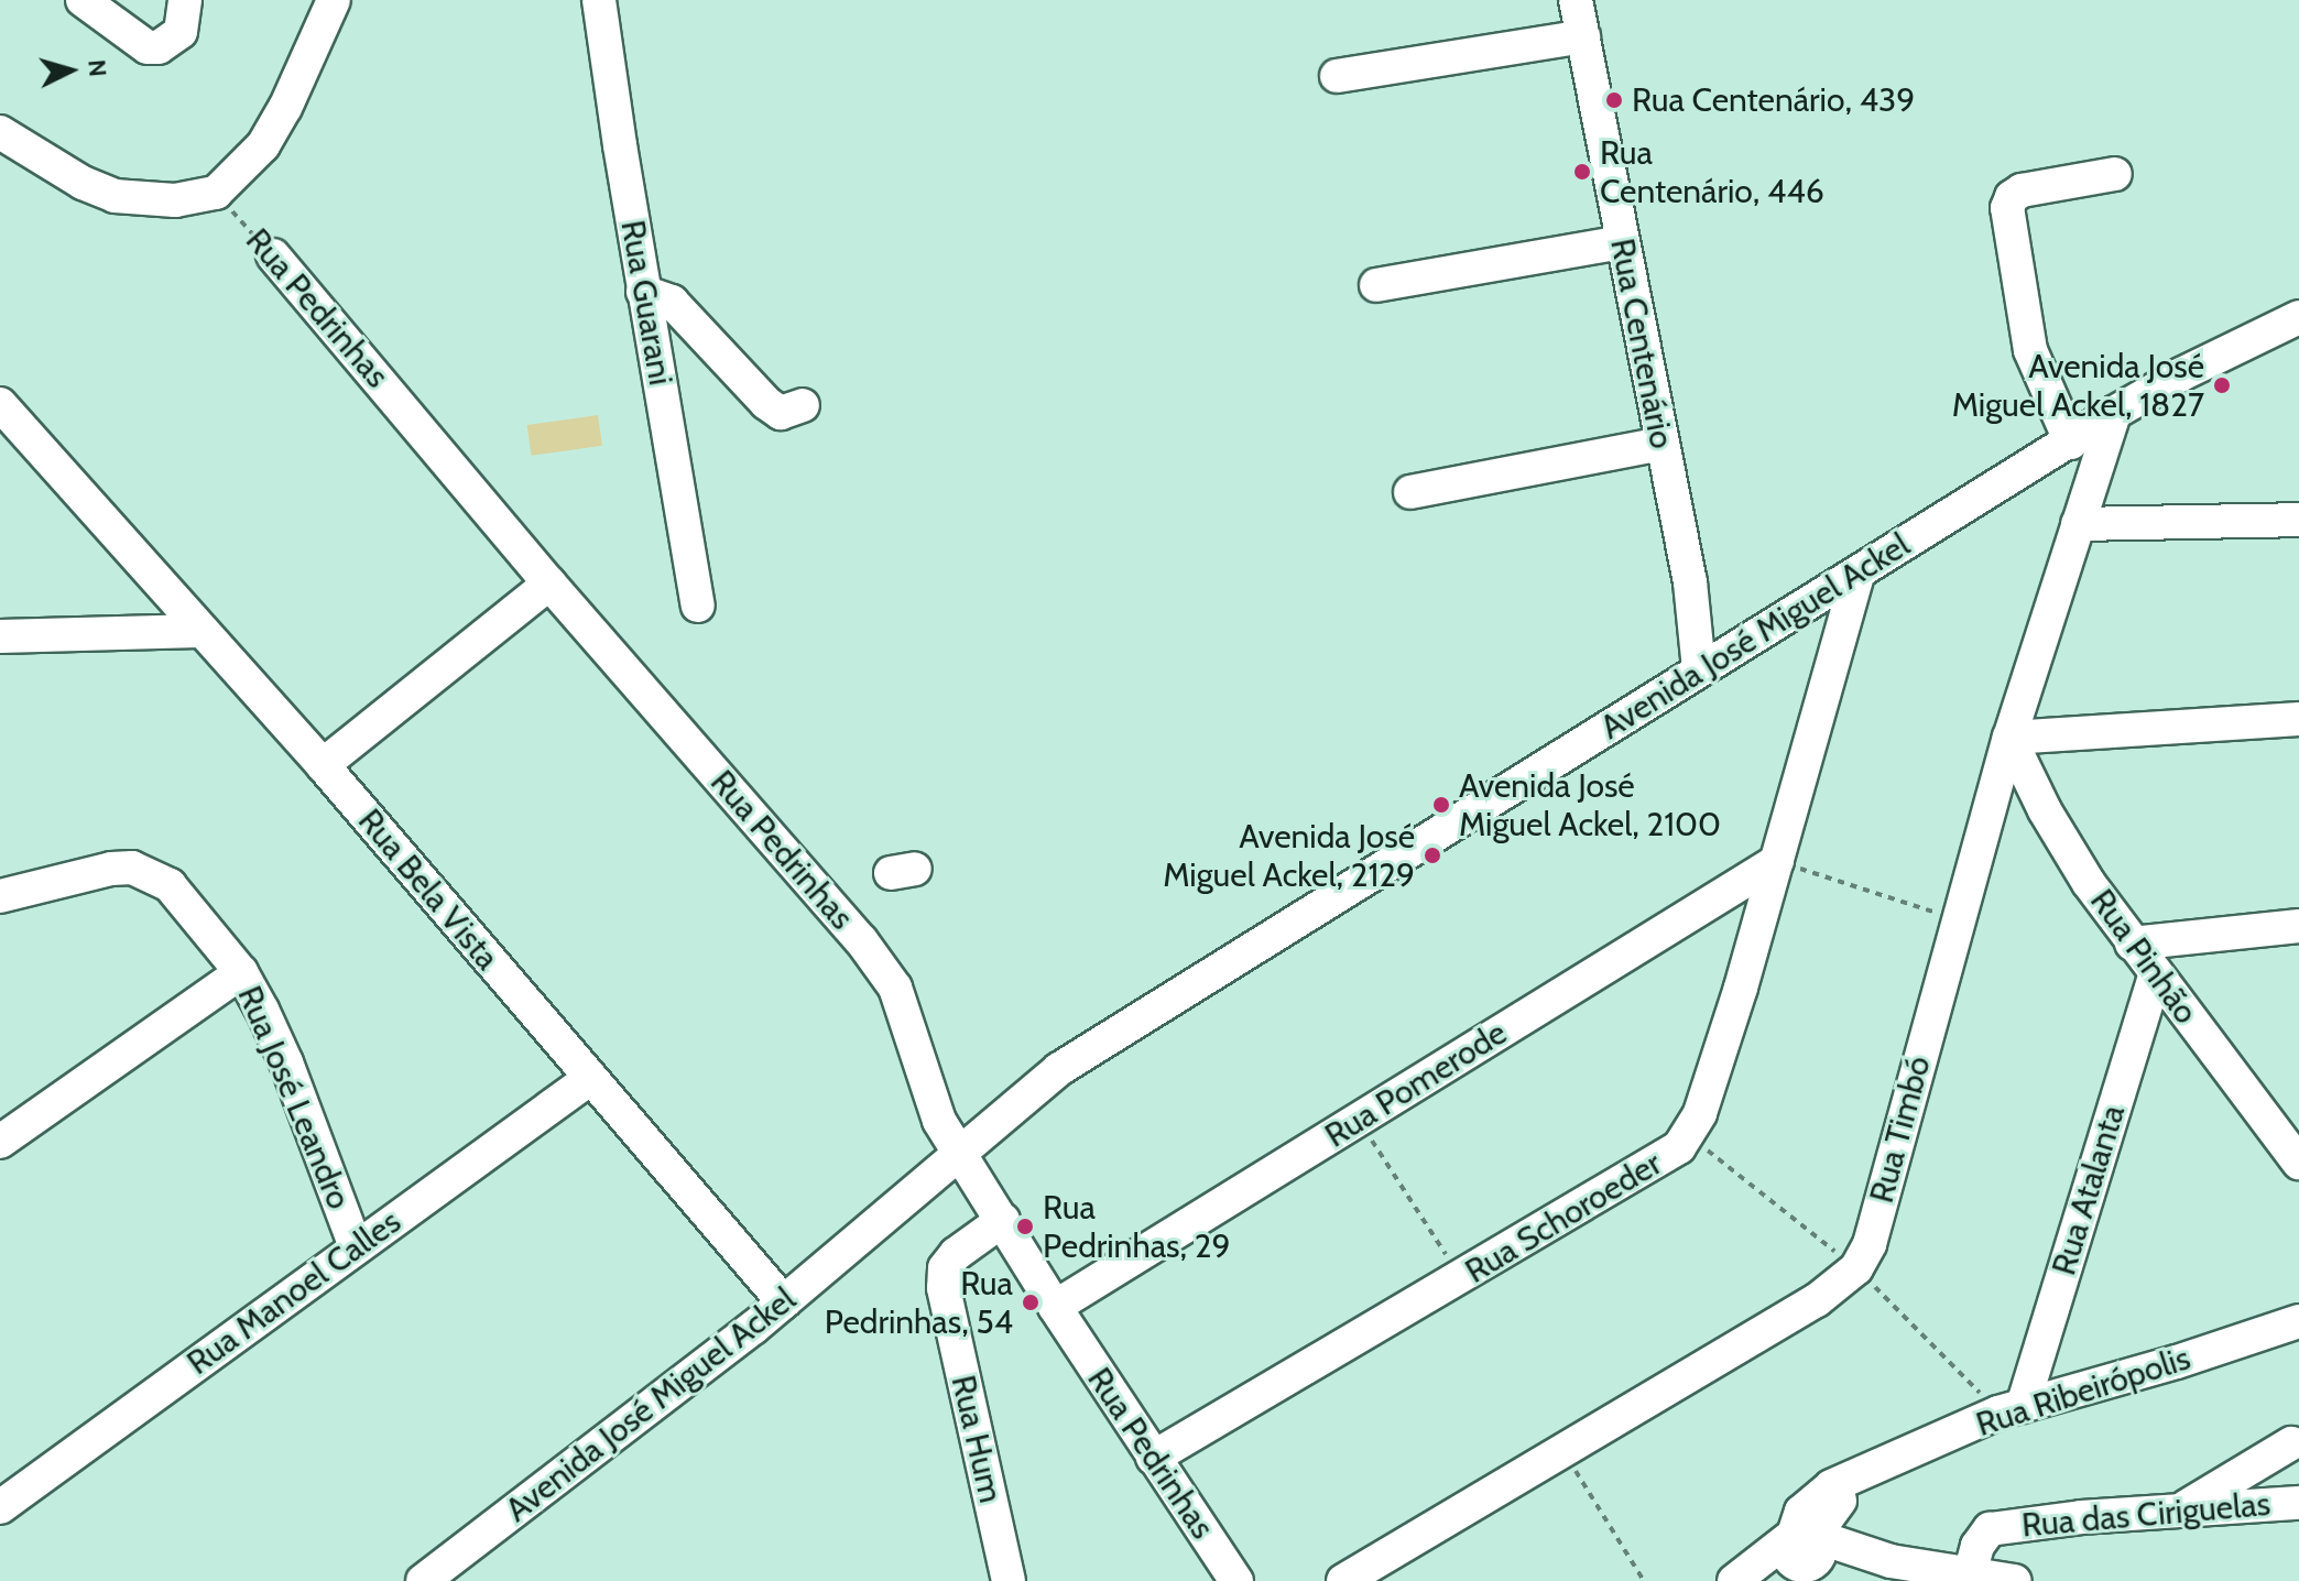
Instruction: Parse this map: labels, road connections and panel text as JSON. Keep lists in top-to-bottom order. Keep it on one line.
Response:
{"streets":{"street":["Rua Guarani","Rua Pedrinhas","Rua Centenário","Avenida José Miguel Ackel","Rua Bela Vista","Rua Pinhão","Rua Pomerode","Rua José Leandro","Rua Timbó","Rua Atalanta","Rua Schoroeder","Rua Manoel Calles","Rua Ribeirópolis","Rua Hum","Rua das Ciriguelas"]},"crossings":[["Rua Pedrinhas","Avenida José Miguel Ackel"],["Rua Pedrinhas","Rua Pomerode"],["Rua Pedrinhas","Rua Schoroeder"],["Rua Pedrinhas","Rua Hum"],["Rua Centenário","Avenida José Miguel Ackel"],["Avenida José Miguel Ackel","Rua Bela Vista"],["Avenida José Miguel Ackel","Rua Timbó"],["Avenida José Miguel Ackel","Rua Schoroeder"],["Rua Bela Vista","Rua Manoel Calles"],["Rua Pinhão","Rua Timbó"],["Rua Pinhão","Rua Atalanta"],["Rua Pomerode","Rua Schoroeder"],["Rua José Leandro","Rua Manoel Calles"],["Rua Atalanta","Rua Ribeirópolis"]],"places":["Rua Centenário, 439","Rua Centenário, 446","Avenida José Miguel Ackel, 1827","Avenida José Miguel Ackel, 2100","Avenida José Miguel Ackel, 2129","Rua Pedrinhas, 29","Rua Pedrinhas, 54"],"north":"right"}
